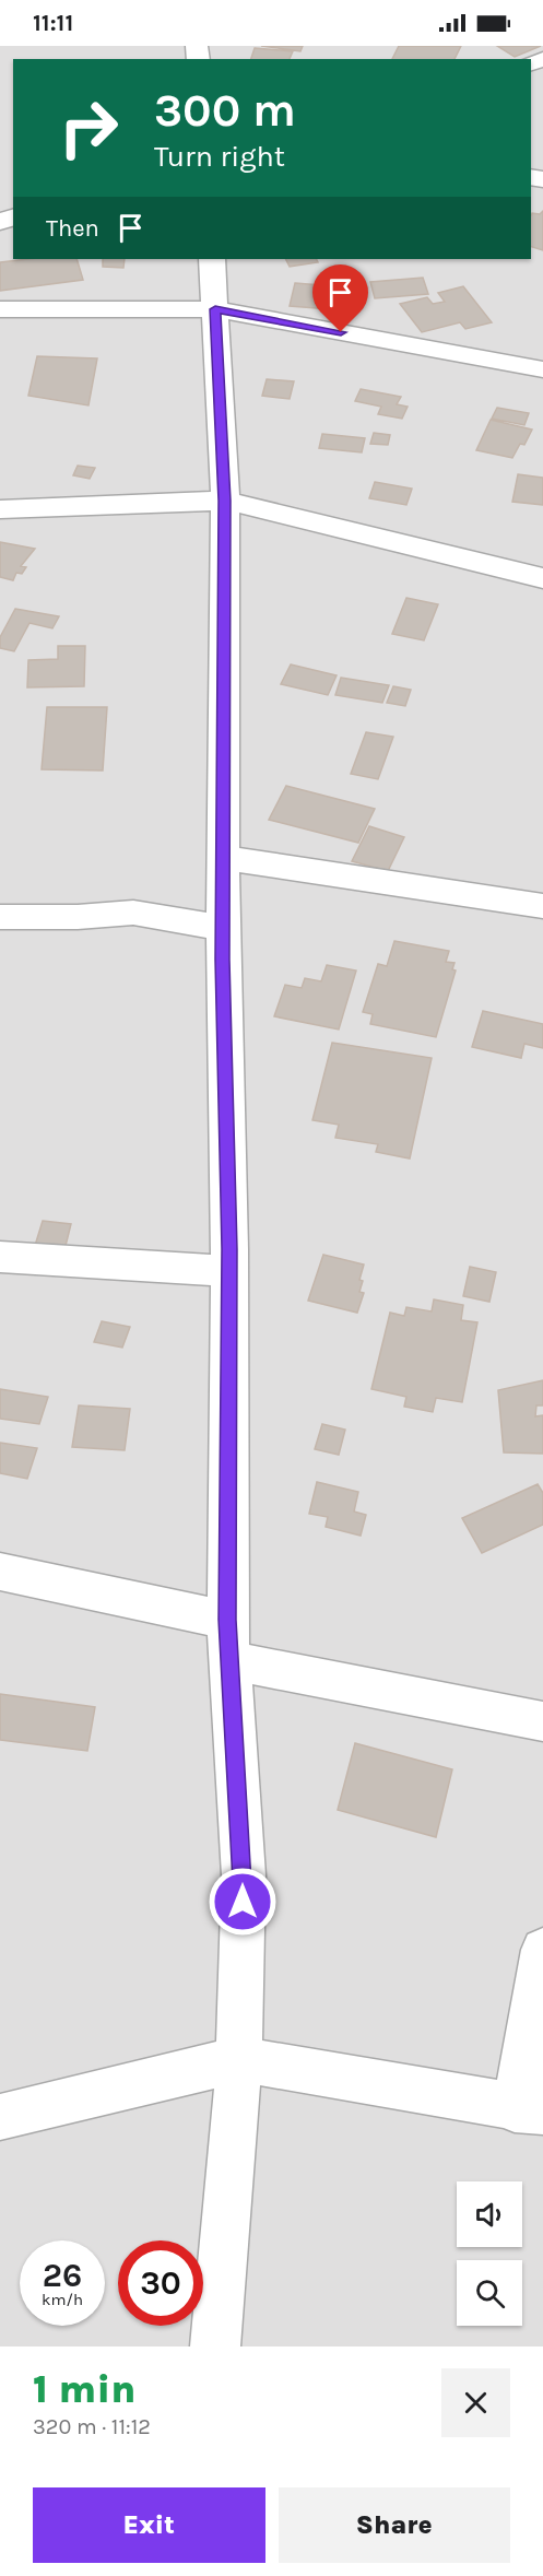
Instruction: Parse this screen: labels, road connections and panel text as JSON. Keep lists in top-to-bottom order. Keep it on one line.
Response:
{"page":{"status":"11:11","turn":["300 m","Turn right"],"then":"Then","speed":"26 km/h","limit":"30","heading":["1 min","320 m · 11:12"],"buttons":["Exit","Share"]}}
